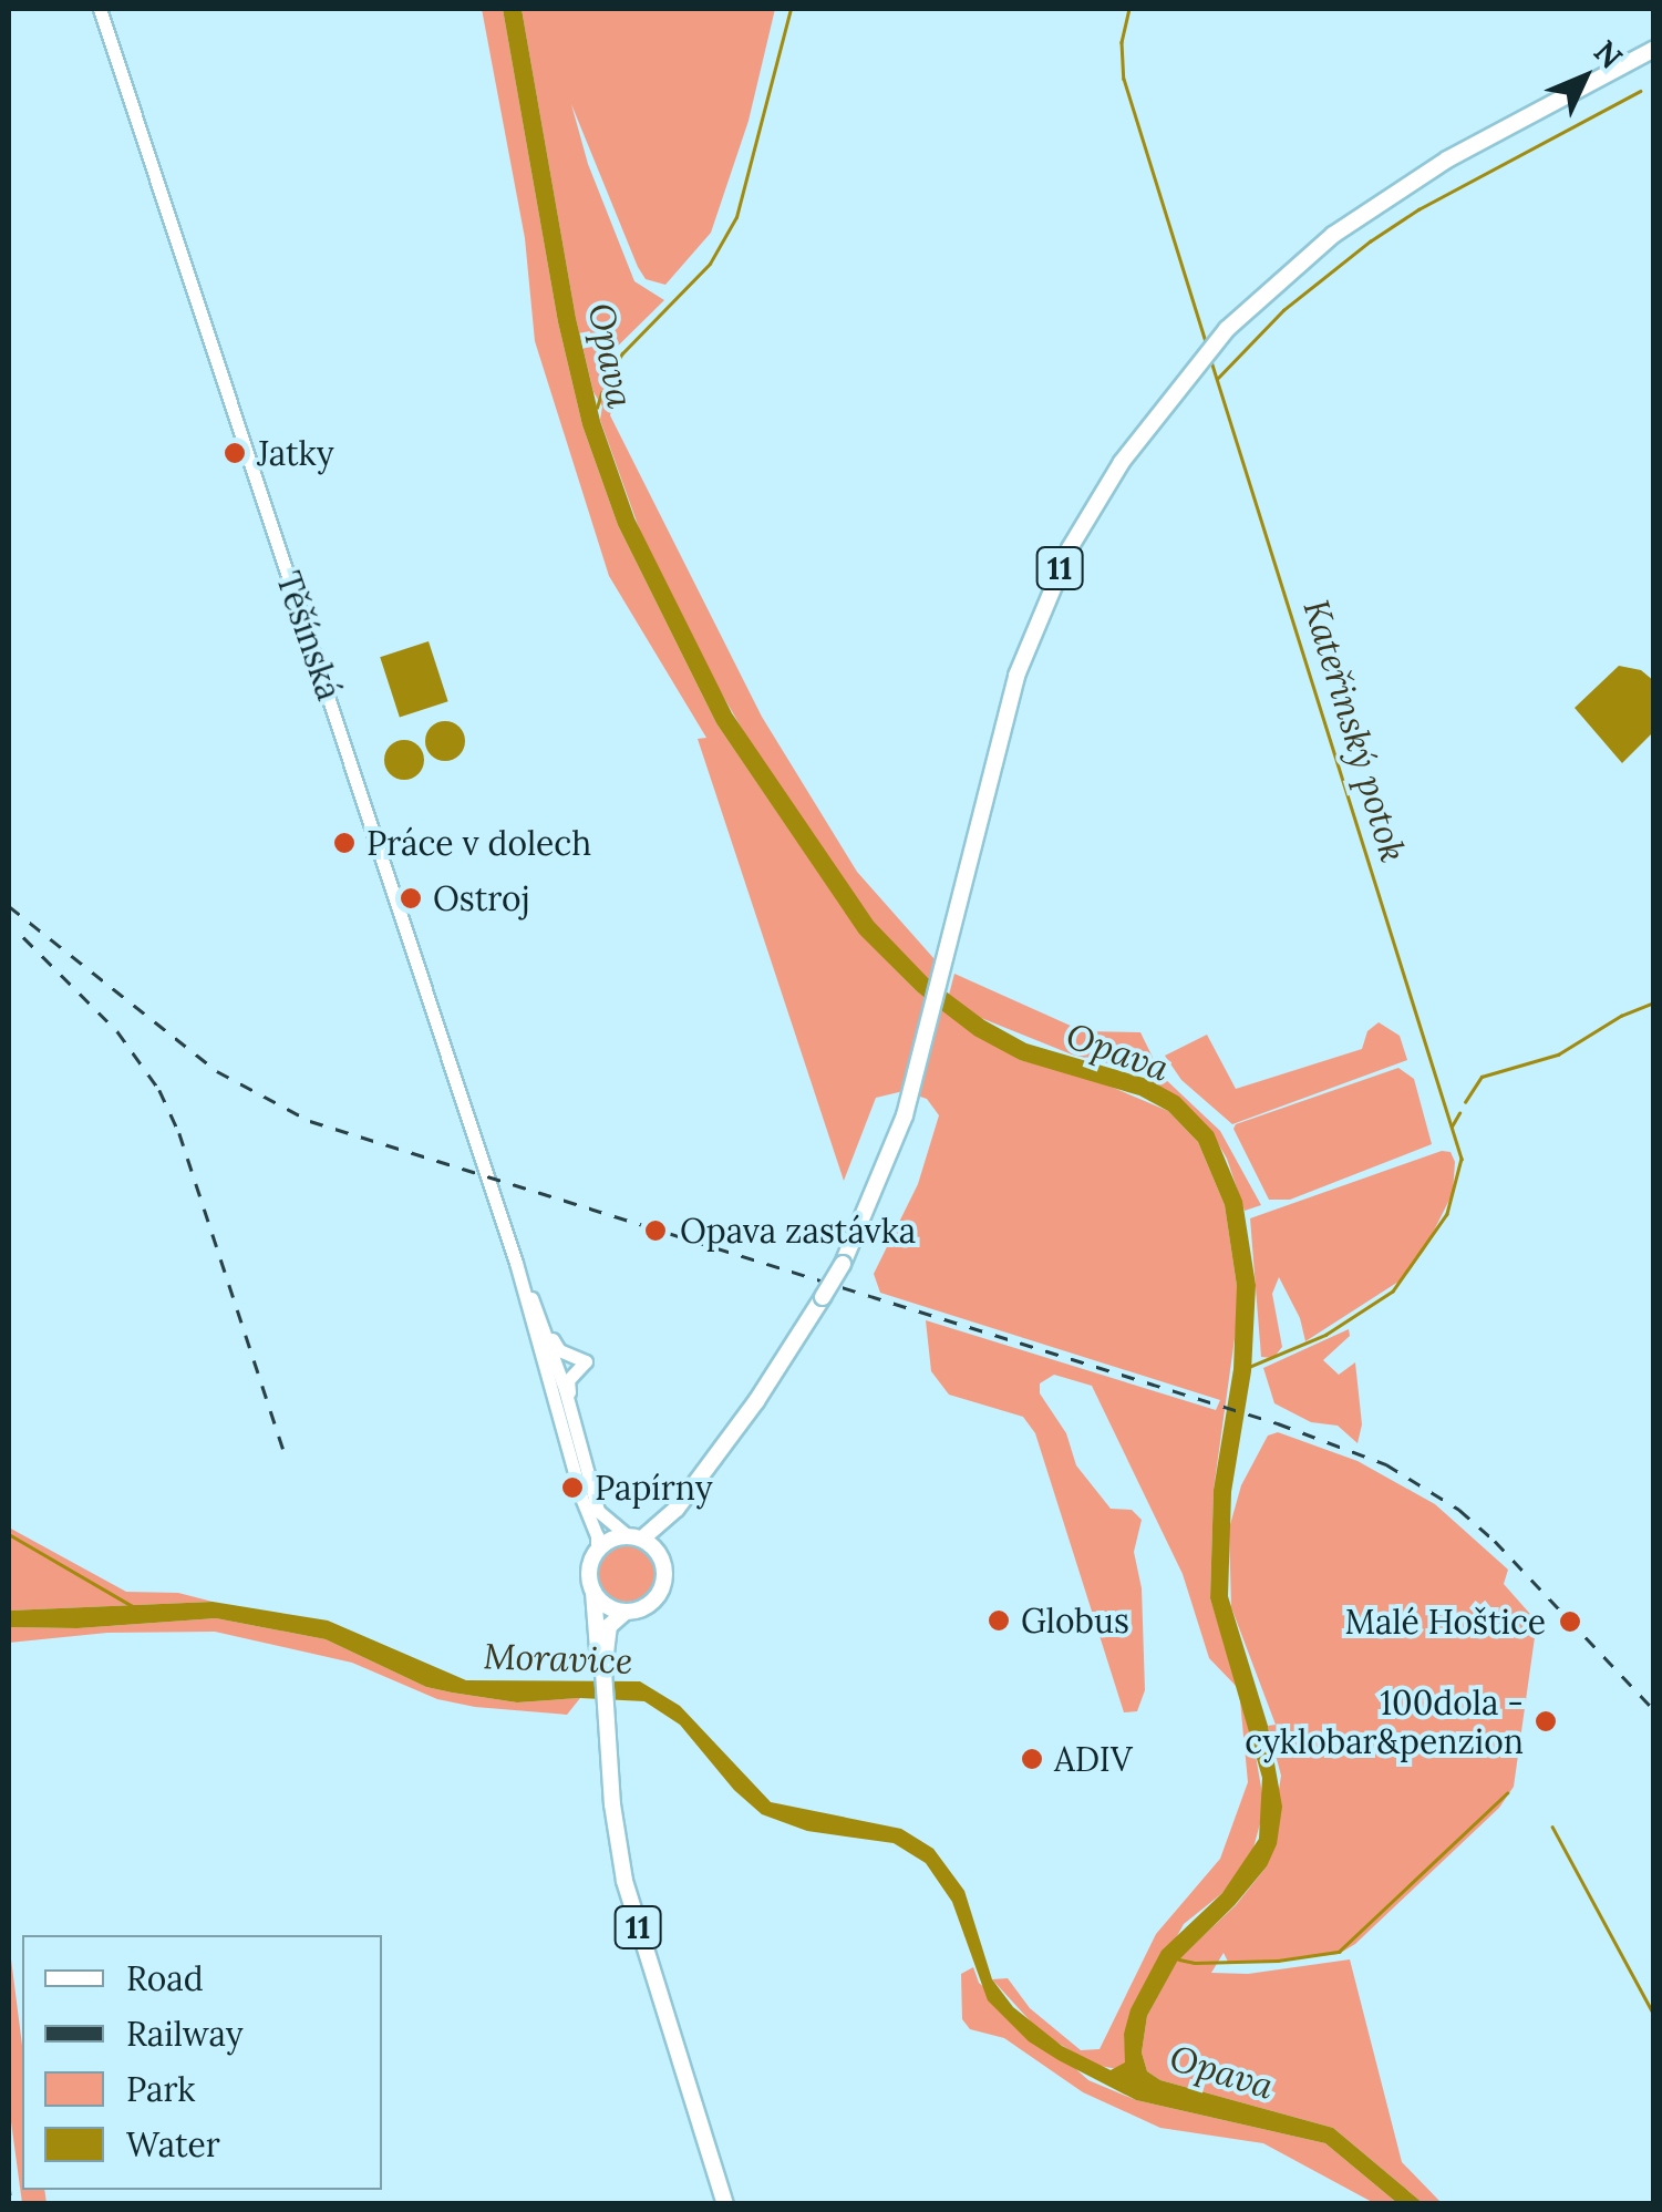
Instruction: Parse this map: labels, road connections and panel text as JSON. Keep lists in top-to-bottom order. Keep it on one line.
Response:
{"streets":{"main road":["11","Těšínská"]},"crossings":[["11","Těšínská"]],"water":["Opava","Kateřinský potok","Moravice"],"places":["Jatky","Práce v dolech","Ostroj","Opava zastávka","Papírny","Globus","Malé Hoštice","100dola - cyklobar&penzion","ADIV"],"legend":["Road","Railway","Park","Water"],"north":"top right"}
